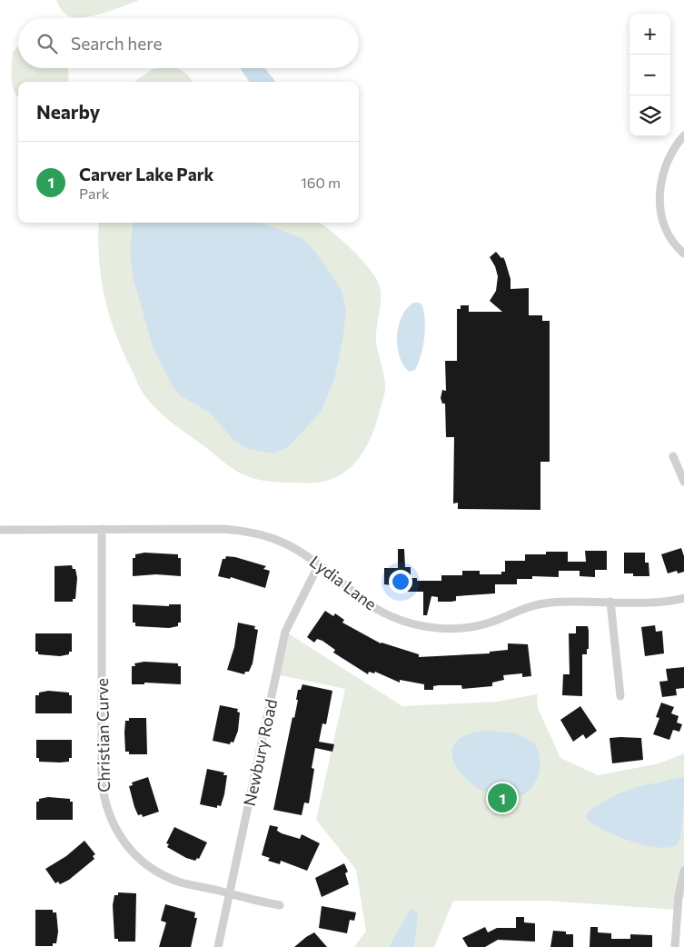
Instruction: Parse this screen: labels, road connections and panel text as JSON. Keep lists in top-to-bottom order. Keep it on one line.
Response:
{"streets":{"street":["Lydia Lane","Christian Curve","Newbury Road"]},"crossings":[["Lydia Lane","Christian Curve"],["Lydia Lane","Newbury Road"],["Christian Curve","Newbury Road"]],"page":{"map_buttons":["+","−"],"search":"Search here","heading":"Nearby","list":[{"mark":"1","name":"Carver Lake Park","note":"Park","value":"160 m"}],"pins":"1"}}
